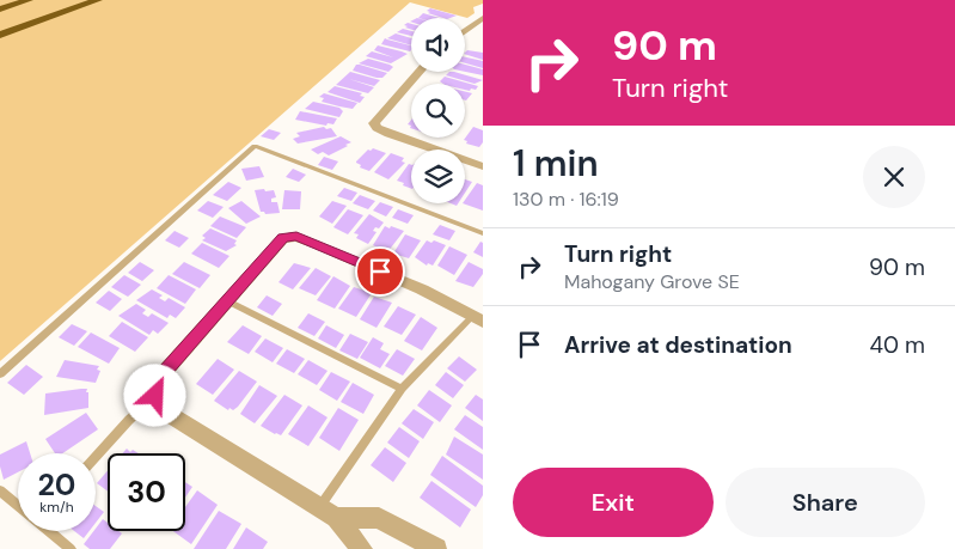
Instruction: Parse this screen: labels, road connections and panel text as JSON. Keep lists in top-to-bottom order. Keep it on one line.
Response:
{"page":{"turn":["90 m","Turn right"],"heading":["1 min","130 m · 16:19"],"list":[{"name":"Turn right","note":"Mahogany Grove SE","value":"90 m"},{"name":"Arrive at destination","value":"40 m"}],"speed":"20 km/h","limit":"30","buttons":["Exit","Share"]}}
